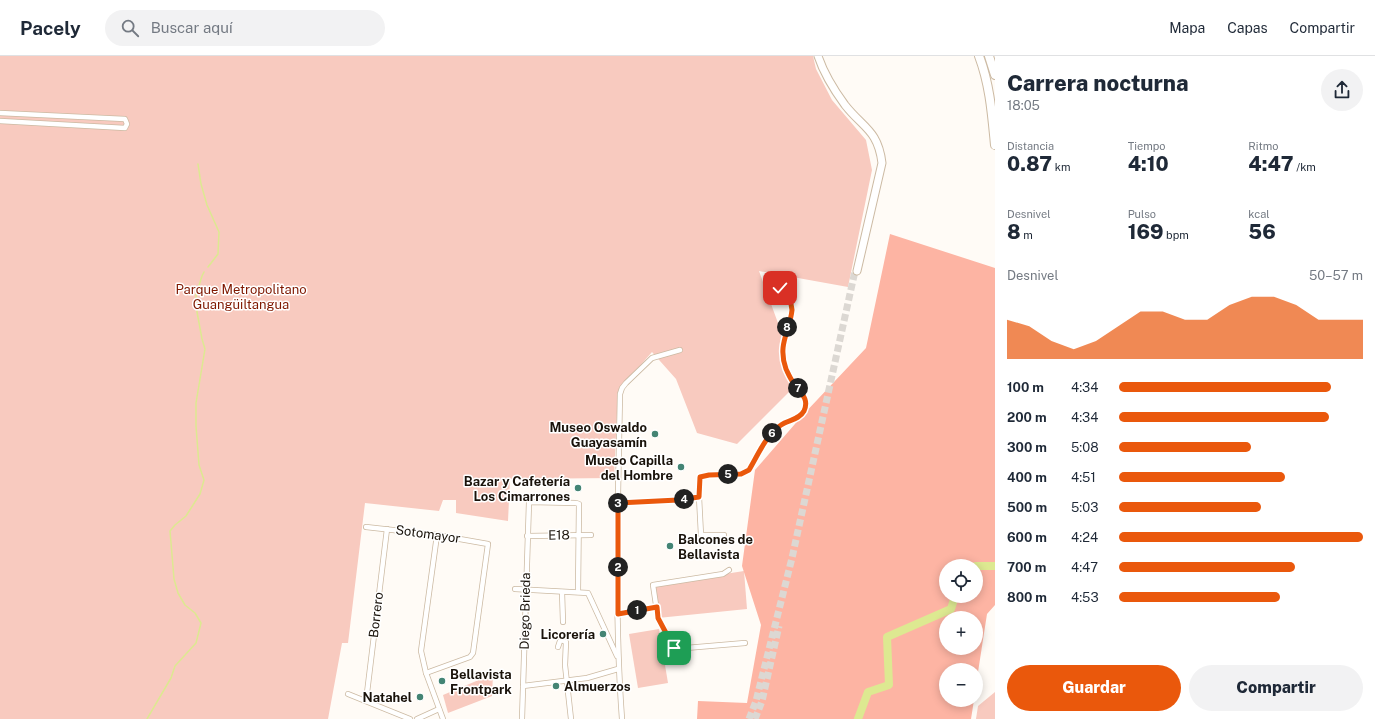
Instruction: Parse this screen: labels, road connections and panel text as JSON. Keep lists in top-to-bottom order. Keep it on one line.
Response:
{"streets":{"street":["Sotomayor","E18","Diego Brieda","Borrero"]},"crossings":[["Sotomayor","Borrero"],["E18","Diego Brieda"]],"parks":["Parque Metropolitano Guangüiltangua"],"places":["Museo Oswaldo Guayasamín","Museo Capilla del Hombre","Bazar y Cafetería Los Cimarrones","Balcones de Bellavista","Licorería","Bellavista Frontpark","Almuerzos","Natahel"],"page":{"header":"Pacely","search":"Buscar aquí","nav":["Mapa","Capas","Compartir"],"heading":["Carrera nocturna","18:05"],"stats":[["Distancia","0.87 km"],["Tiempo","4:10"],["Ritmo","4:47 /km"],["Desnivel","8 m"],["Pulso","169 bpm"],["kcal","56"]],"chart":["Desnivel","50–57 m"],"pins":["8","7","6","5","4","3","2","1"],"list":[{"name":"100 m","note":"4:34"},{"name":"200 m","note":"4:34"},{"name":"300 m","note":"5:08"},{"name":"400 m","note":"4:51"},{"name":"500 m","note":"5:03"},{"name":"600 m","note":"4:24"},{"name":"700 m","note":"4:47"},{"name":"800 m","note":"4:53"}],"map_buttons":["+","−"],"buttons":["Guardar","Compartir"]}}
